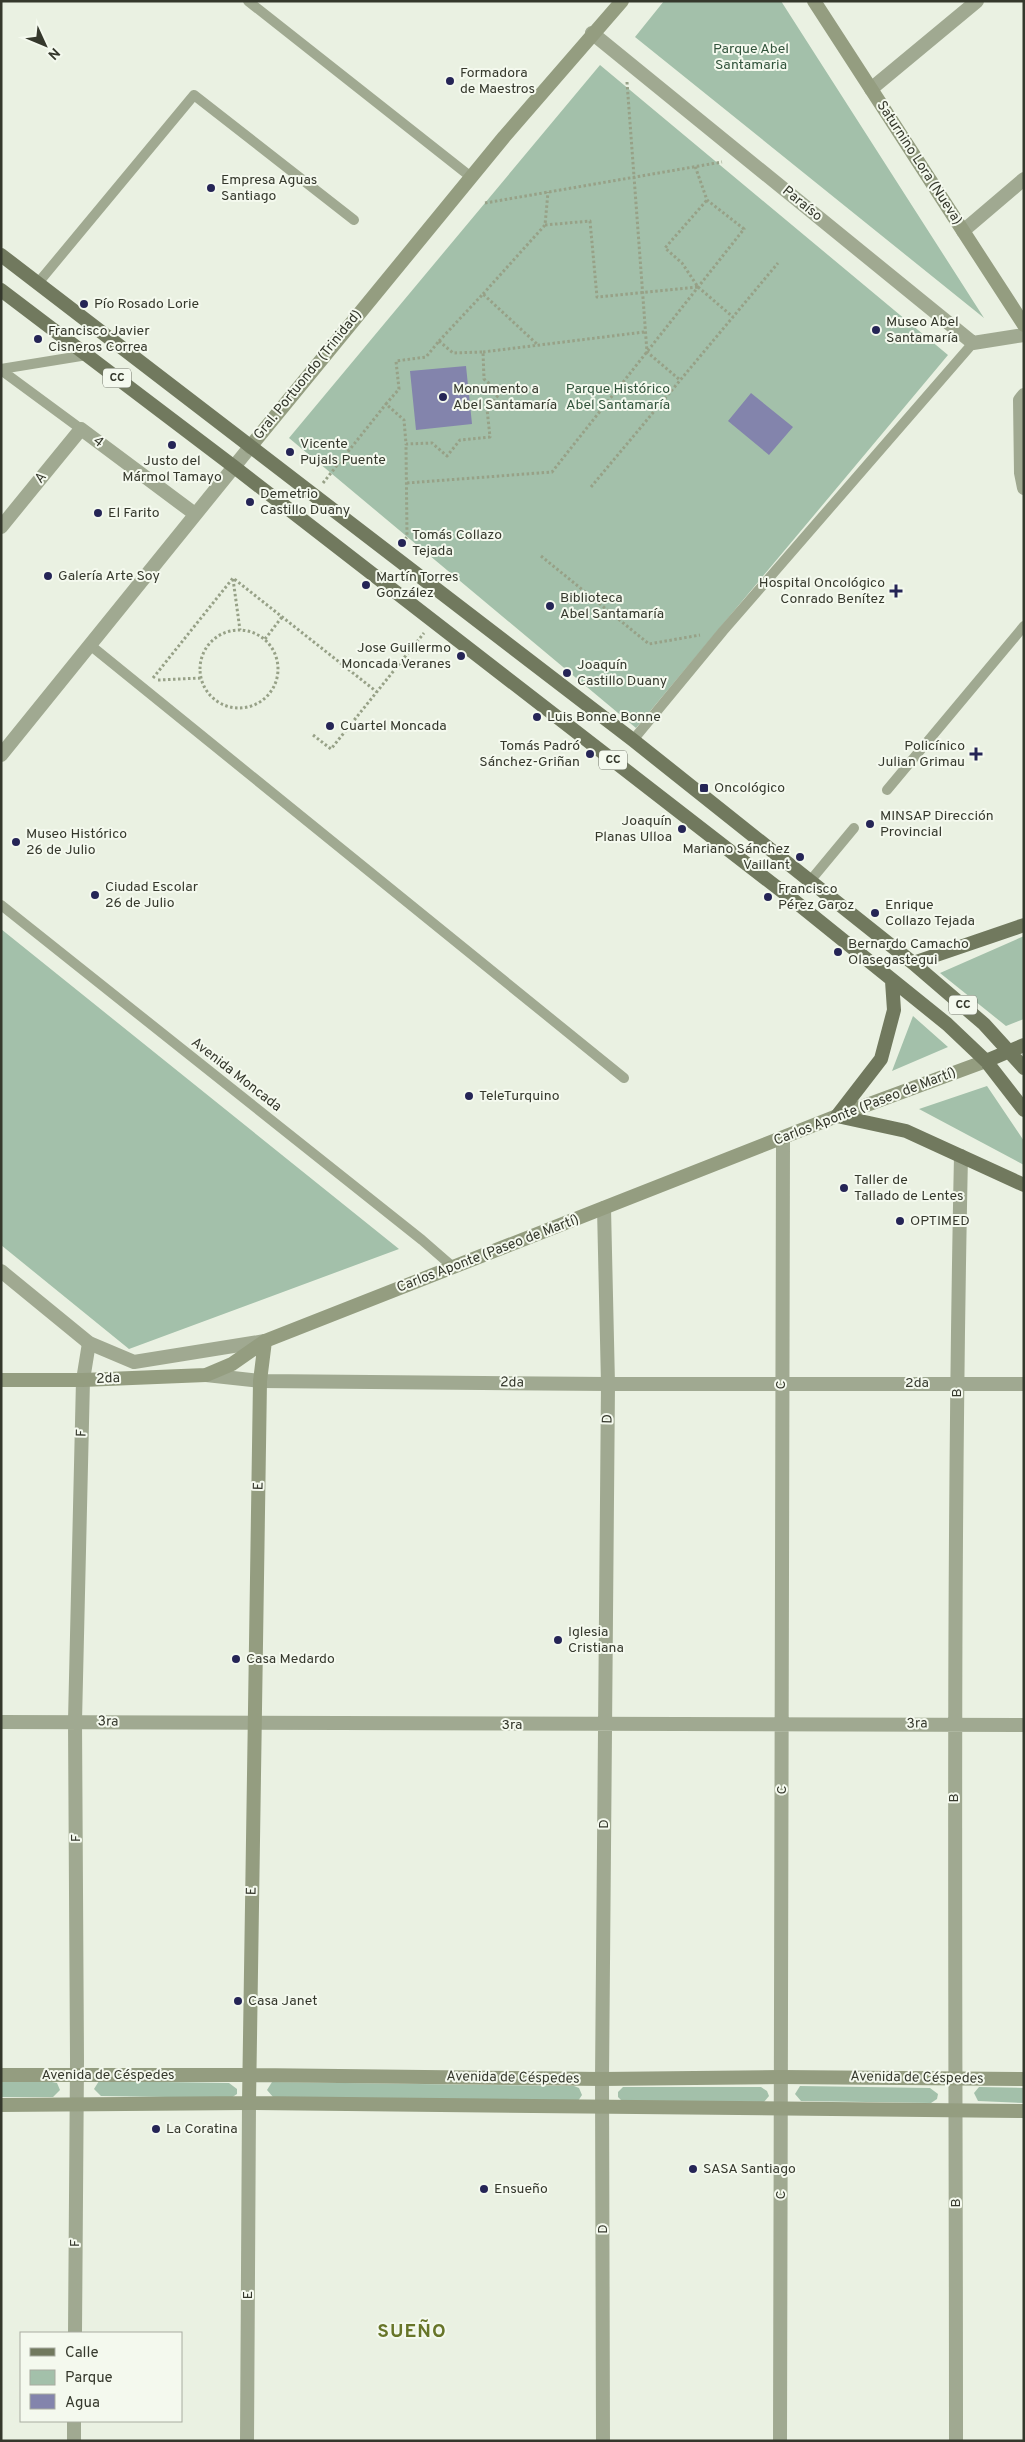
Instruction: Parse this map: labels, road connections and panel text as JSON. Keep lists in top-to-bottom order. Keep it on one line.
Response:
{"streets":{"main road":["Saturnino Lora (Nueva)","Gral. Portuondo (Trinidad)","CC","Carlos Aponte (Paseo de Martí)","2da","E","Avenida de Céspedes"],"street":["Paraíso","4","A","C","B","D","F","3ra"],"lane":["Avenida Moncada"]},"crossings":[["Paraíso","Gral. Portuondo (Trinidad)"],["Gral. Portuondo (Trinidad)","CC"],["Gral. Portuondo (Trinidad)","4"],["CC","Carlos Aponte (Paseo de Martí)"],["4","A"],["Avenida Moncada","Carlos Aponte (Paseo de Martí)"],["Carlos Aponte (Paseo de Martí)","C"],["Carlos Aponte (Paseo de Martí)","D"],["Carlos Aponte (Paseo de Martí)","F"],["Carlos Aponte (Paseo de Martí)","E"],["2da","C"],["2da","B"],["2da","D"],["2da","F"],["2da","E"],["C","3ra"],["C","Avenida de Céspedes"],["B","3ra"],["B","Avenida de Céspedes"],["D","3ra"],["D","Avenida de Céspedes"],["F","3ra"],["F","Avenida de Céspedes"],["E","3ra"],["E","Avenida de Céspedes"]],"districts":["SUEÑO"],"parks":["Parque Abel Santamaria","Parque Histórico Abel Santamaría"],"places":{"other":["Formadora de Maestros","Empresa Aguas Santiago","Pío Rosado Lorie","Museo Abel Santamaría","Francisco Javier Cisneros Correa","Monumento a Abel Santamaría","Justo del Mármol Tamayo","Vicente Pujals Puente","Demetrio Castillo Duany","El Farito","Tomás Collazo Tejada","Galería Arte Soy","Martín Torres González","Biblioteca Abel Santamaría","Jose Guillermo Moncada Veranes","Joaquín Castillo Duany","Luis Bonne Bonne","Cuartel Moncada","Tomás Padró Sánchez-Griñan","MINSAP Dirección Provincial","Joaquín Planas Ulloa","Museo Histórico 26 de Julio","Mariano Sánchez Vaillant","Ciudad Escolar 26 de Julio","Francisco Pérez Garoz","Enrique Collazo Tejada","Bernardo Camacho Olasegastegui","TeleTurquino","Taller de Tallado de Lentes","OPTIMED","Iglesia Cristiana","Casa Medardo","Casa Janet","La Coratina","SASA Santiago","Ensueño"],"health":["Hospital Oncológico Conrado Benítez","Policínico Julian Grimau"],"transit":["Oncológico"]},"legend":["Calle","Parque","Agua"],"north":"bottom right"}
